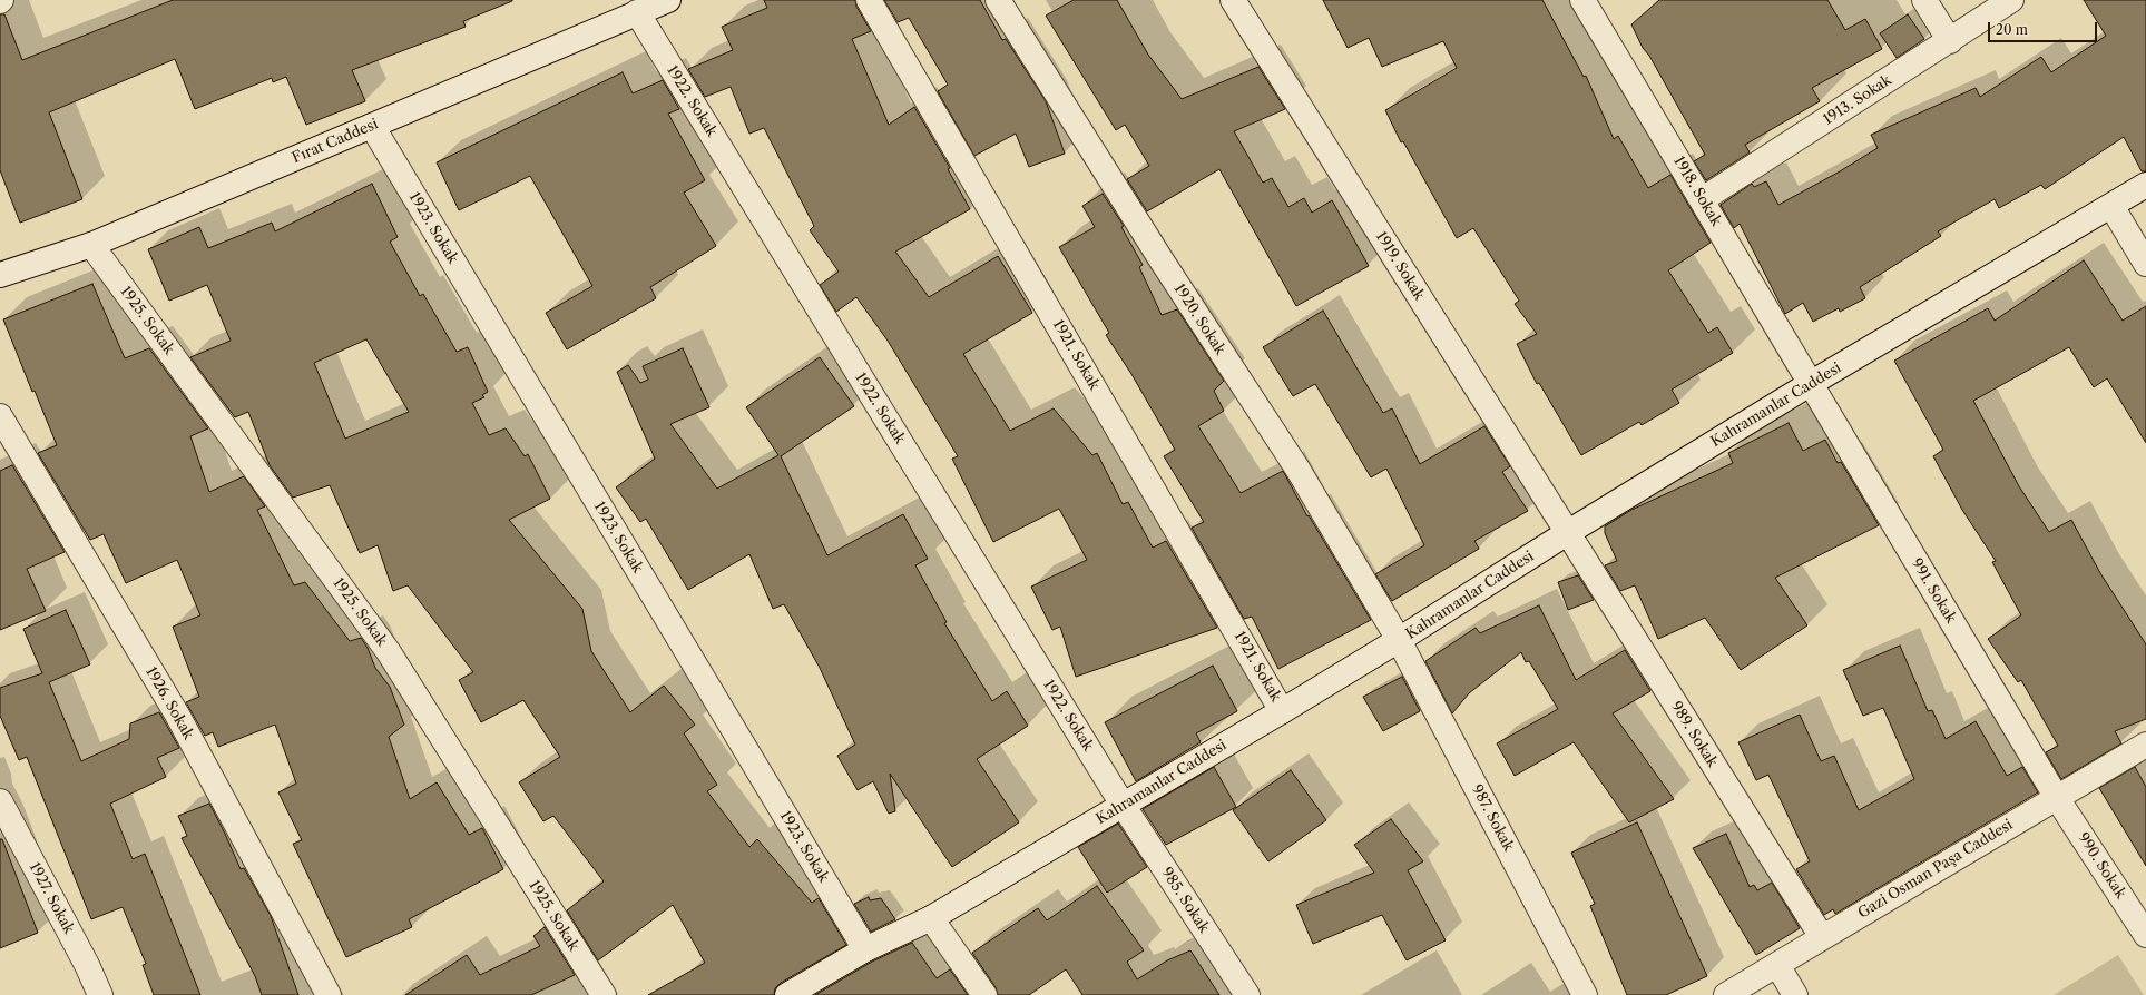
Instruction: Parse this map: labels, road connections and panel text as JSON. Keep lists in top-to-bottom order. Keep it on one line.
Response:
{"streets":{"street":["1913. Sokak","1922. Sokak","Fırat Caddesi","1918. Sokak","1923. Sokak","1919. Sokak","1920. Sokak","1925. Sokak","1921. Sokak","Kahramanlar Caddesi","991. Sokak","1926. Sokak","989. Sokak","987. Sokak","990. Sokak","Gazi Osman Paşa Caddesi","1927. Sokak","985. Sokak"]},"crossings":[["1913. Sokak","1918. Sokak"],["1922. Sokak","Fırat Caddesi"],["1922. Sokak","Kahramanlar Caddesi"],["1922. Sokak","985. Sokak"],["Fırat Caddesi","1923. Sokak"],["Fırat Caddesi","1925. Sokak"],["1918. Sokak","Kahramanlar Caddesi"],["1918. Sokak","991. Sokak"],["1923. Sokak","Kahramanlar Caddesi"],["1919. Sokak","Kahramanlar Caddesi"],["1919. Sokak","989. Sokak"],["1920. Sokak","Kahramanlar Caddesi"],["1920. Sokak","987. Sokak"],["1921. Sokak","Kahramanlar Caddesi"],["Kahramanlar Caddesi","991. Sokak"],["Kahramanlar Caddesi","989. Sokak"],["Kahramanlar Caddesi","987. Sokak"],["Kahramanlar Caddesi","985. Sokak"],["991. Sokak","990. Sokak"],["991. Sokak","Gazi Osman Paşa Caddesi"],["989. Sokak","Gazi Osman Paşa Caddesi"],["990. Sokak","Gazi Osman Paşa Caddesi"]],"scale_bar":"20 m"}
